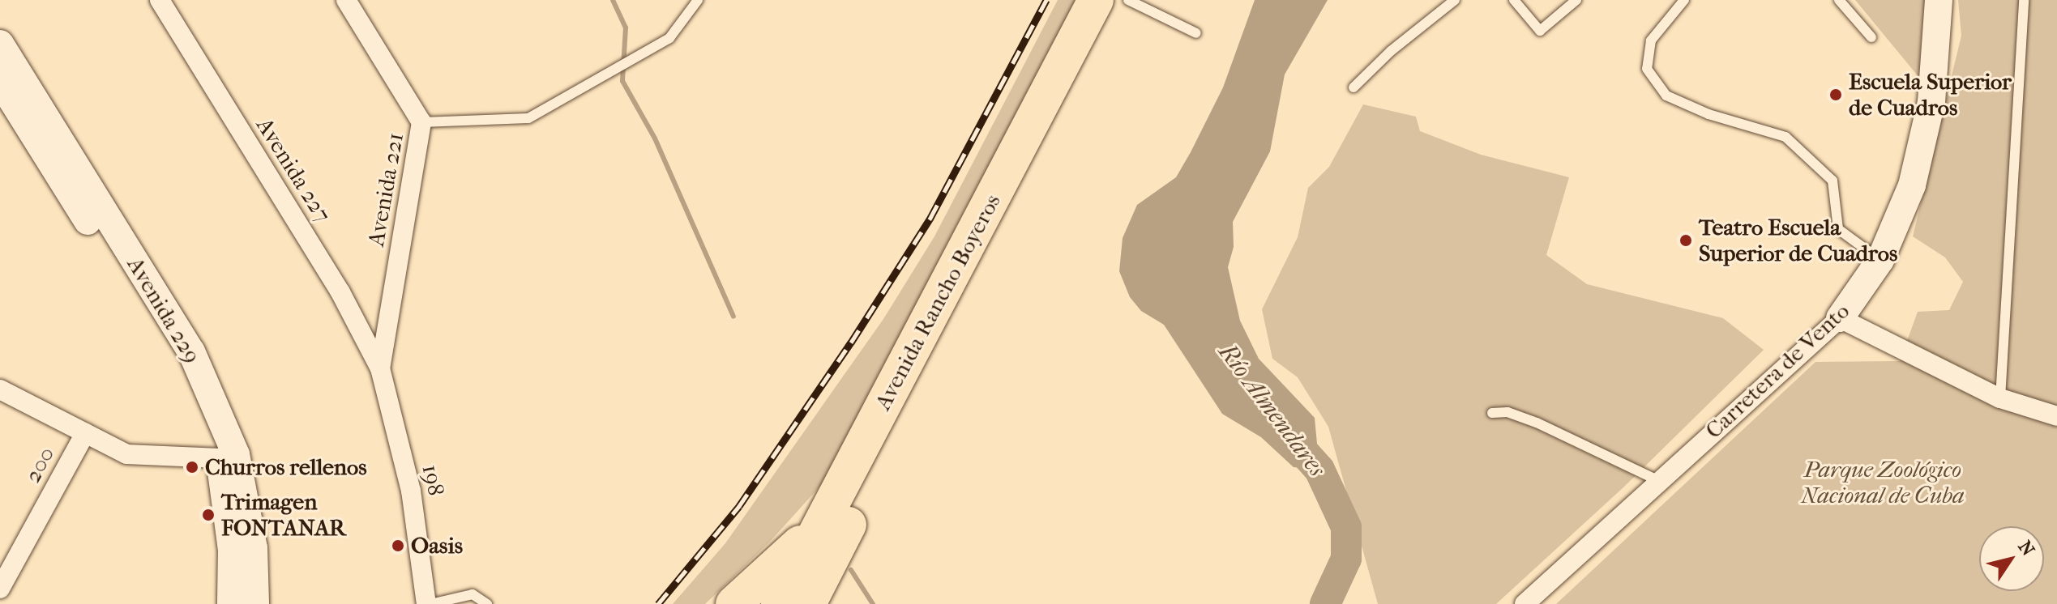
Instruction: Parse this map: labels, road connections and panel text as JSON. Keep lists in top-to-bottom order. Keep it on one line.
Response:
{"streets":{"highway":["Avenida Rancho Boyeros"],"street":["Avenida 227","Avenida 221","Avenida 229","Carretera de Vento","200","198"]},"crossings":[["Avenida 227","Avenida 221"],["Avenida 227","198"],["Avenida 221","198"]],"water":["Río Almendares"],"parks":["Parque Zoológico Nacional de Cuba"],"places":["Escuela Superior de Cuadros","Teatro Escuela Superior de Cuadros","Churros rellenos","Trimagen FONTANAR","Oasis"],"north":"top right"}
